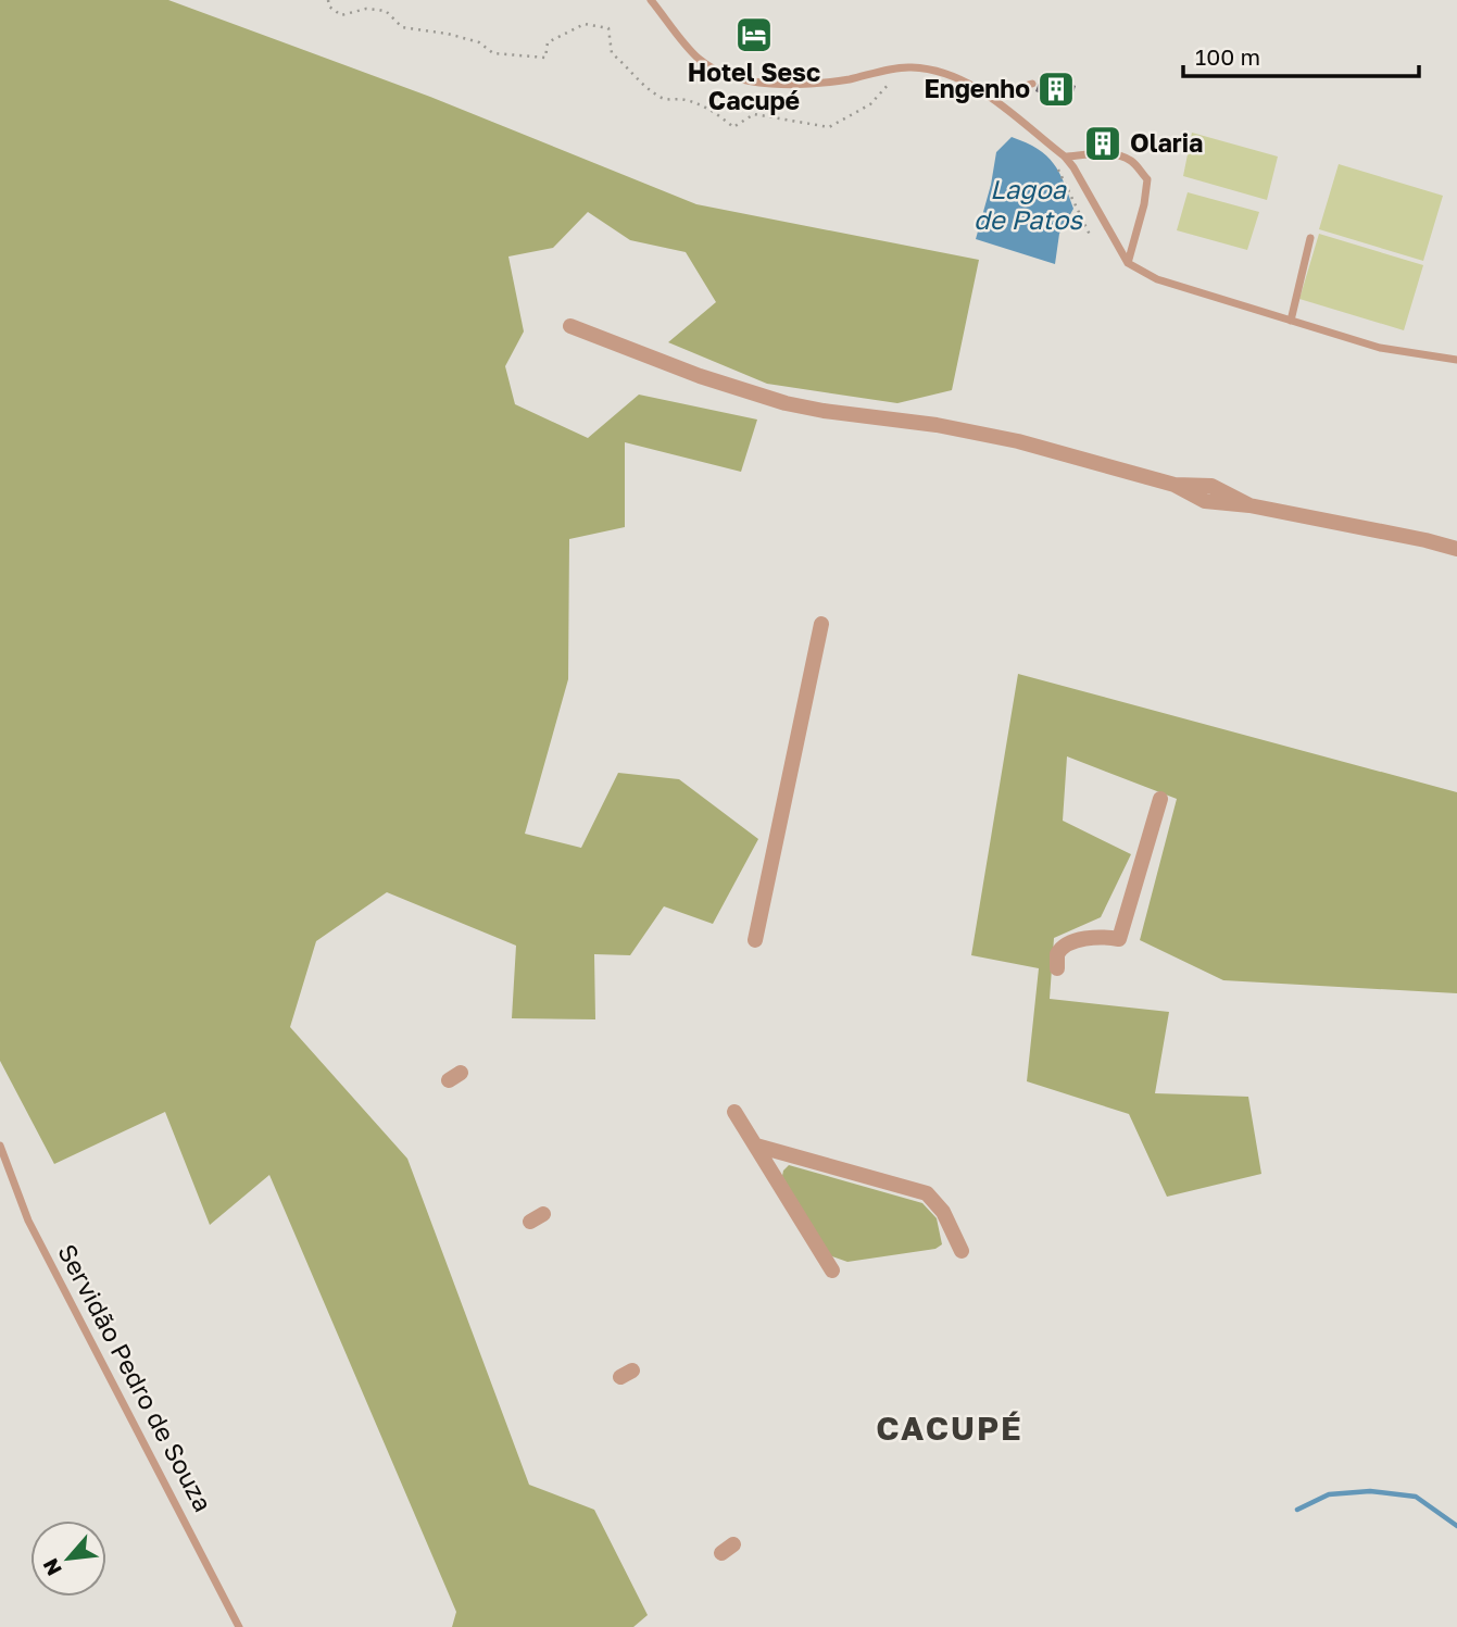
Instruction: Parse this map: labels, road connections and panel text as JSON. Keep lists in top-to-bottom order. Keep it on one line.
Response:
{"streets":{"lane":["Servidão Pedro de Souza"]},"districts":["CACUPÉ"],"water":["Lagoa de Patos"],"places":{"hotel":["Hotel Sesc Cacupé"],"building":["Engenho","Olaria"]},"scale_bar":"100 m","north":"bottom left"}
